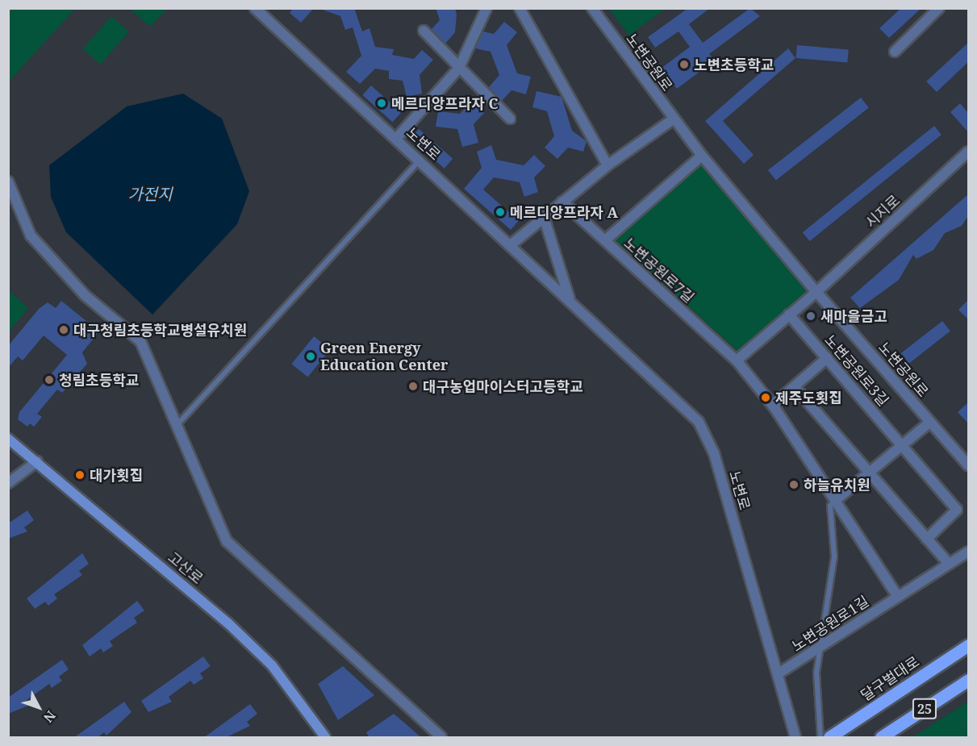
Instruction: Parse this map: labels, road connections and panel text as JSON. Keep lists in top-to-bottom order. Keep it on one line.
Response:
{"streets":{"main road":["고산로","달구벌대로","25"],"street":["노변공원로","노변로","시지로","노변공원로7길","노변공원로3길","노변공원로1길"]},"crossings":[["노변공원로","시지로"],["노변로","노변공원로1길"]],"water":["가전지"],"places":["노변초등학교","메르디앙프라자 C","메르디앙프라자 A","새마을금고","대구청림초등학교병설유치원","Green Energy Education Center","청림초등학교","대구농업마이스터고등학교","제주도횟집","대가횟집","하늘유치원"],"north":"bottom right"}
